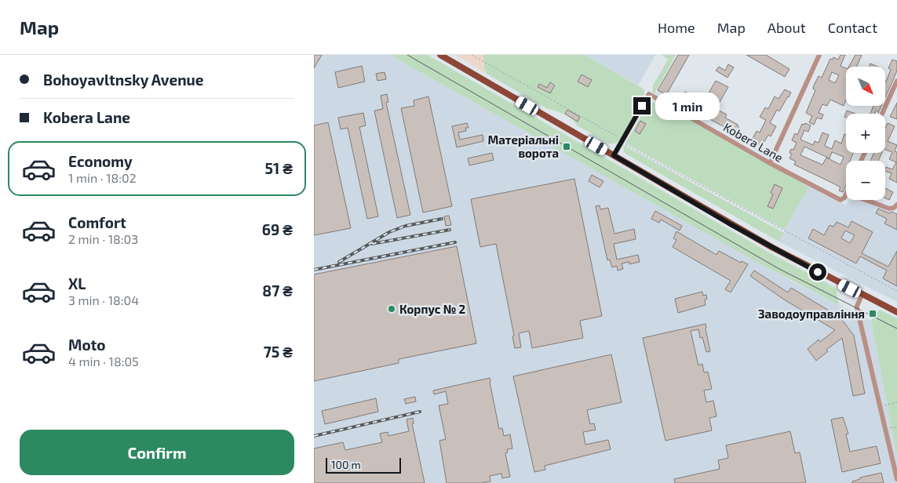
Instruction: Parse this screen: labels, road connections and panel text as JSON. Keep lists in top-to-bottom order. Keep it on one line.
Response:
{"streets":{"street":["Kobera Lane"]},"places":{"transit":["Матеріальні ворота","Заводоуправління"],"other":["Корпус № 2"]},"scale_bar":"100 m","north":"bottom right","page":{"header":"Map","nav":["Home","Map","About","Contact"],"banner":["Bohoyavltnsky Avenue","Kobera Lane"],"map_buttons":["+","−"],"bubble":"1 min","list":[{"name":"Economy","note":"1 min · 18:02","value":"51 ₴"},{"name":"Comfort","note":"2 min · 18:03","value":"69 ₴"},{"name":"XL","note":"3 min · 18:04","value":"87 ₴"},{"name":"Moto","note":"4 min · 18:05","value":"75 ₴"}],"buttons":"Confirm","scale":"100 m"}}
